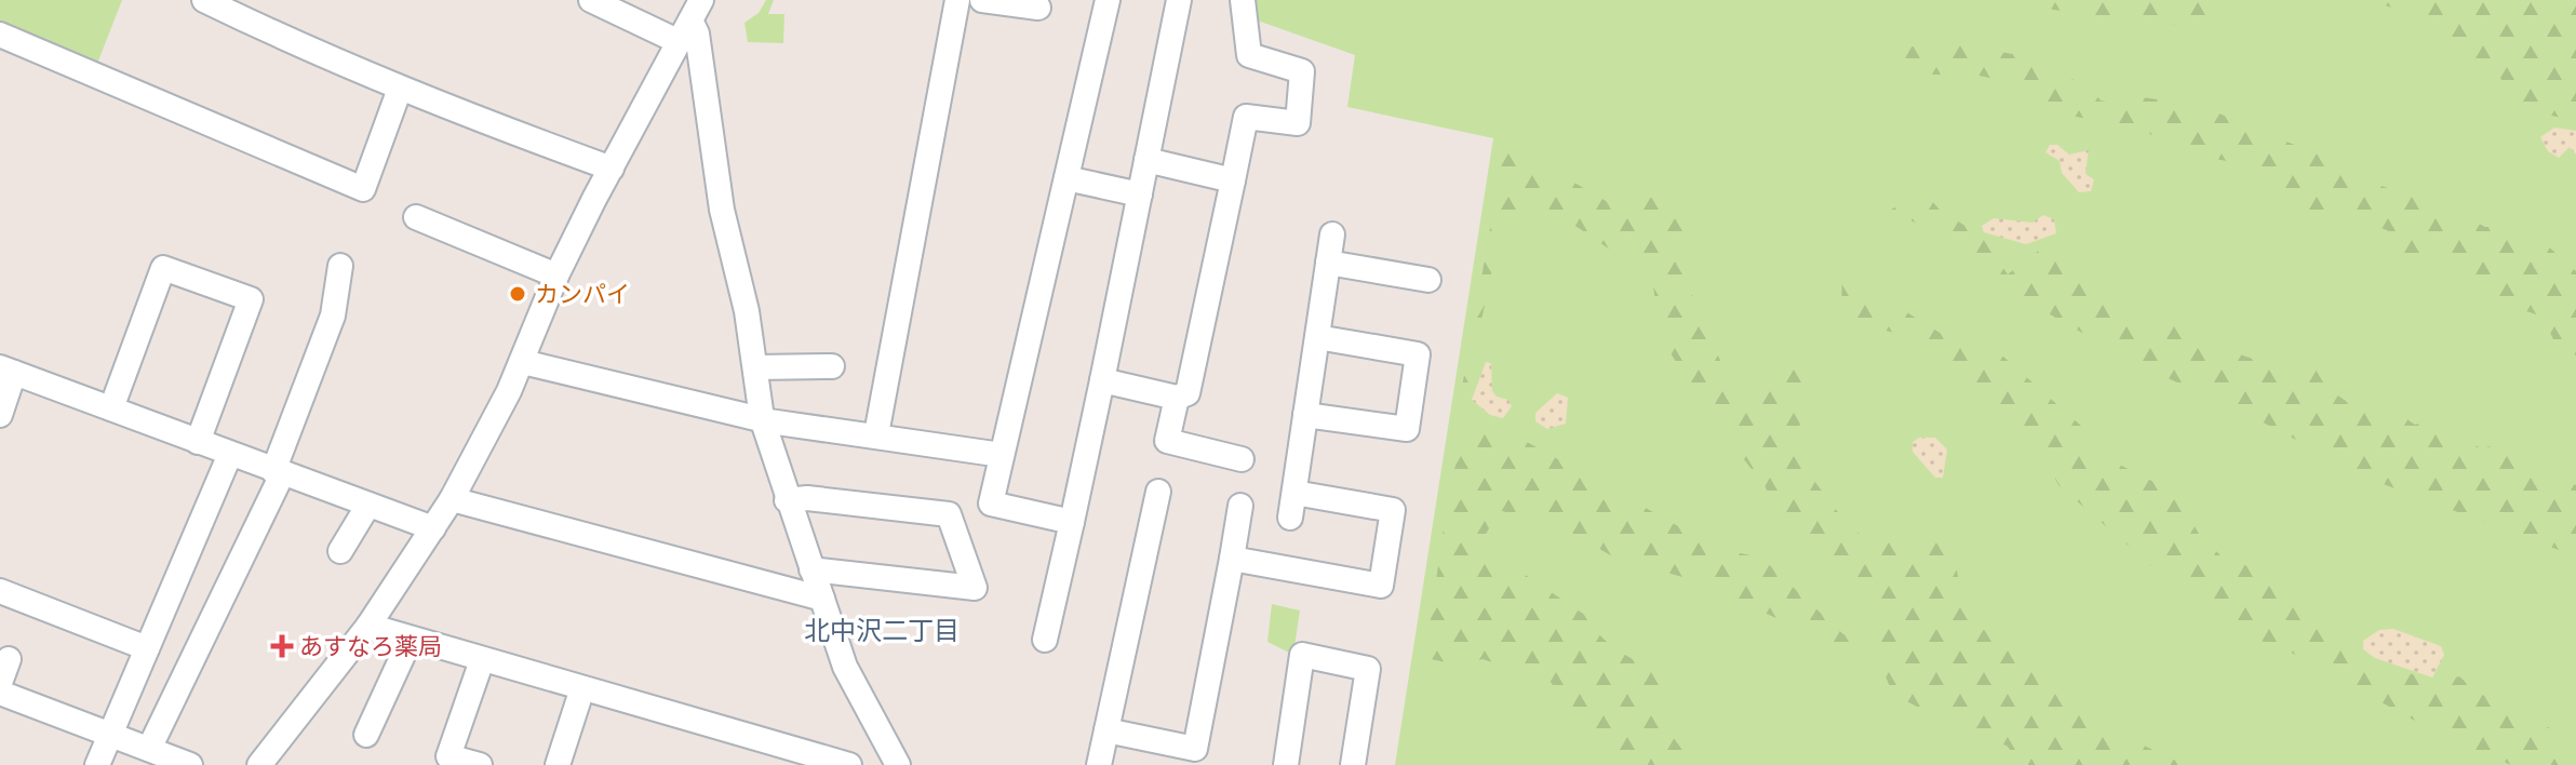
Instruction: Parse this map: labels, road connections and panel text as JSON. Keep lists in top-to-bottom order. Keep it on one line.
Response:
{"districts":["北中沢二丁目"],"places":{"other":["カンパイ"],"health":["あすなろ薬局"]}}
